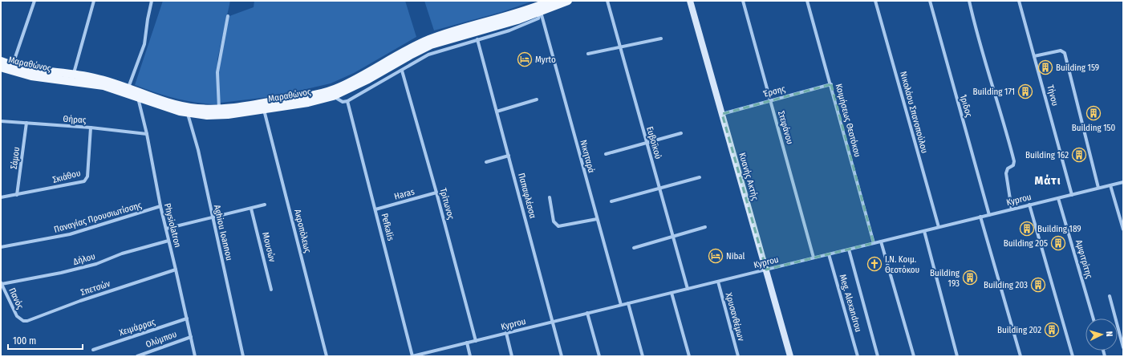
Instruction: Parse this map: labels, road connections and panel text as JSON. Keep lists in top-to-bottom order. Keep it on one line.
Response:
{"streets":{"main road":["Μαραθώνος"],"street":["Έρσης","Τήνου","Ίριδος","Νικολάου Σπανοπούλου","Θήρας","Κοιμήσεως Θεοτόκου","Στεφάνου","Ευβοϊκού","Νικηταρά","Σάμου","Σκιάθου","Κυανής Ακτής","Haras","Παπαφλέσσα","Kyprou","Τρίτωνος","Παναγίας Προυσιωτίσσης","Physiolatron","Pefkalis","Ακροπόλεως","Aghiou Ioannou","Μουσών","Δήλου","Αμφιτρίτης","Σπετσών","Πανός","Meg. Alexandrou","Χρυσανθέμων","Χειμάρρας","Ολύμπου"]},"crossings":[["Μαραθώνος","Νικηταρά"],["Μαραθώνος","Physiolatron"],["Μαραθώνος","Ακροπόλεως"],["Μαραθώνος","Aghiou Ioannou"],["Έρσης","Κοιμήσεως Θεοτόκου"],["Έρσης","Στεφάνου"],["Έρσης","Κυανής Ακτής"],["Τήνου","Kyprou"],["Ίριδος","Kyprou"],["Νικολάου Σπανοπούλου","Kyprou"],["Θήρας","Σάμου"],["Θήρας","Σκιάθου"],["Θήρας","Physiolatron"],["Κοιμήσεως Θεοτόκου","Kyprou"],["Στεφάνου","Kyprou"],["Ευβοϊκού","Kyprou"],["Νικηταρά","Kyprou"],["Σάμου","Σκιάθου"],["Κυανής Ακτής","Kyprou"],["Haras","Τρίτωνος"],["Haras","Pefkalis"],["Παπαφλέσσα","Kyprou"],["Kyprou","Τρίτωνος"],["Kyprou","Pefkalis"],["Kyprou","Αμφιτρίτης"],["Kyprou","Meg. Alexandrou"],["Kyprou","Χρυσανθέμων"],["Παναγίας Προυσιωτίσσης","Physiolatron"],["Physiolatron","Δήλου"],["Physiolatron","Σπετσών"],["Physiolatron","Χειμάρρας"],["Physiolatron","Ολύμπου"],["Δήλου","Πανός"],["Σπετσών","Πανός"]],"districts":["Μάτι"],"places":{"hotel":["Myrto","Nibal"],"building":["Building 159","Building 171","Building 150","Building 162","Building 189","Building 205","Building 193","Building 203","Building 202"],"church":["Ι.Ν. Κοιμ. Θεοτόκου"]},"scale_bar":"100 m","north":"right"}
